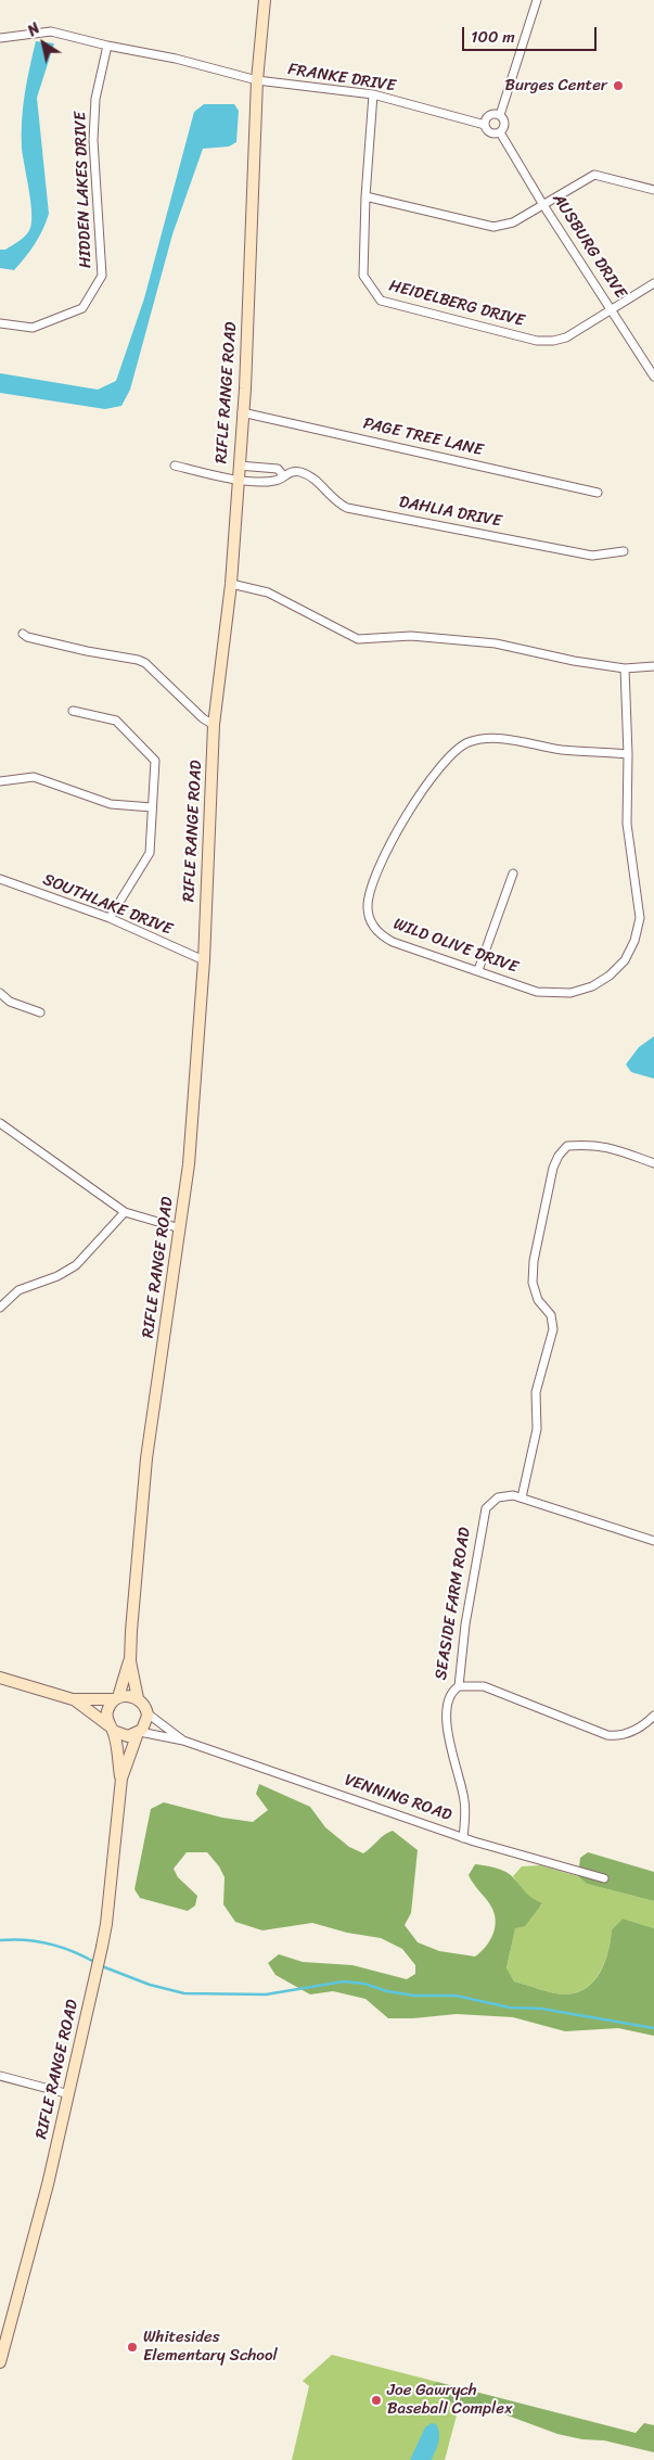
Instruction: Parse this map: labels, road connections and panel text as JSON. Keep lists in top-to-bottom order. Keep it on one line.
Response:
{"streets":{"main road":["RIFLE RANGE ROAD"],"street":["FRANKE DRIVE","HIDDEN LAKES DRIVE","AUSBURG DRIVE","HEIDELBERG DRIVE","PAGE TREE LANE","DAHLIA DRIVE","SOUTHLAKE DRIVE","WILD OLIVE DRIVE","SEASIDE FARM ROAD","VENNING ROAD"]},"crossings":[["FRANKE DRIVE","AUSBURG DRIVE"],["FRANKE DRIVE","HEIDELBERG DRIVE"],["FRANKE DRIVE","RIFLE RANGE ROAD"],["AUSBURG DRIVE","HEIDELBERG DRIVE"],["RIFLE RANGE ROAD","PAGE TREE LANE"],["RIFLE RANGE ROAD","DAHLIA DRIVE"],["RIFLE RANGE ROAD","SOUTHLAKE DRIVE"],["RIFLE RANGE ROAD","VENNING ROAD"],["SEASIDE FARM ROAD","VENNING ROAD"]],"places":["Burges Center","Whitesides Elementary School","Joe Gawrych Baseball Complex"],"scale_bar":"100 m","north":"top left"}
